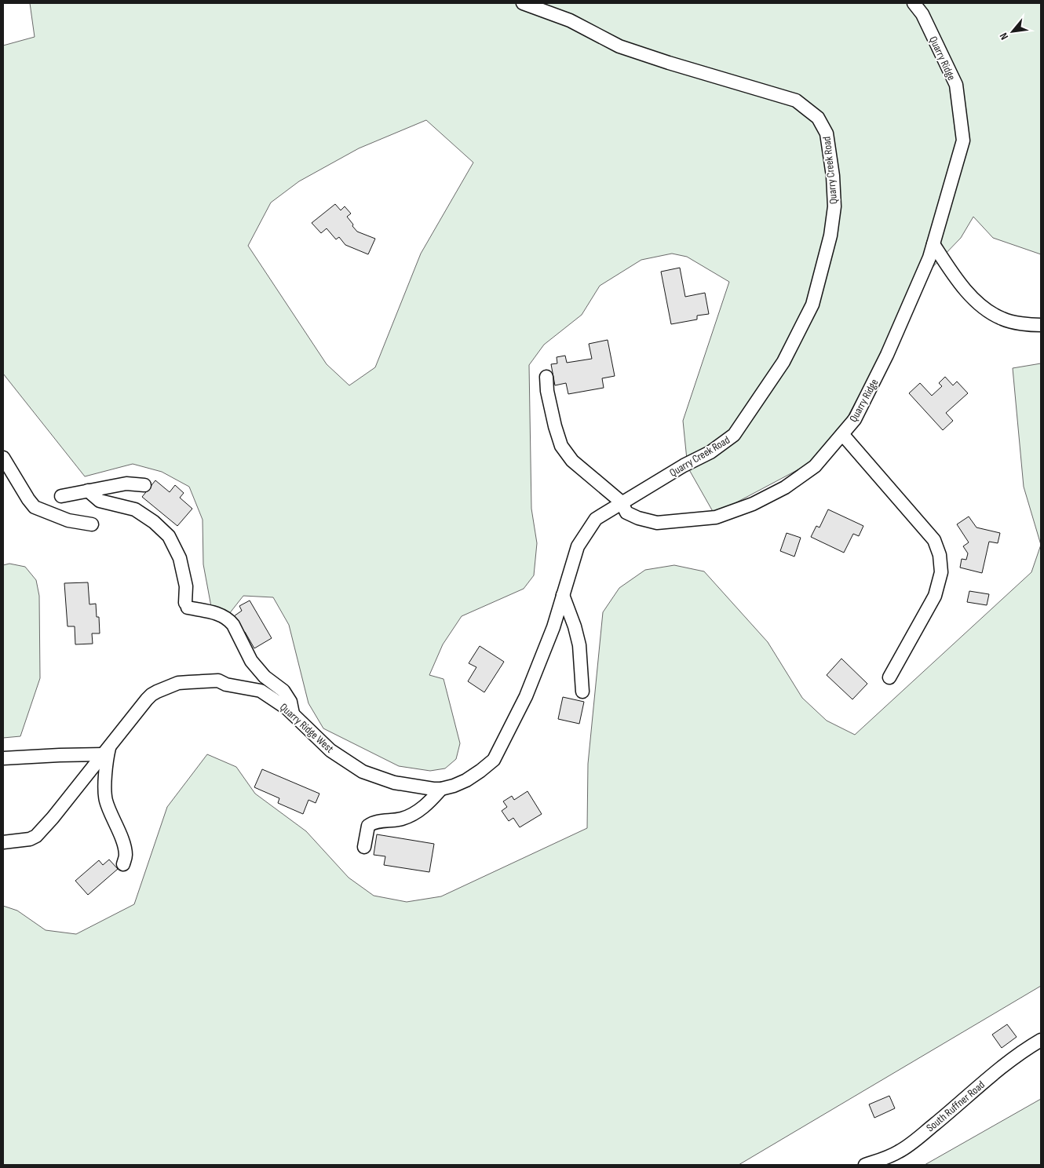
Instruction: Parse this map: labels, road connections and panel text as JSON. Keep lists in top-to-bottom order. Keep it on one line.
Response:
{"streets":{"street":["Quarry Ridge","Quarry Creek Road","Quarry Ridge West","South Ruffner Road"]},"crossings":[["Quarry Ridge","Quarry Creek Road"],["Quarry Ridge","Quarry Ridge West"],["Quarry Creek Road","Quarry Ridge West"]],"north":"bottom left"}
